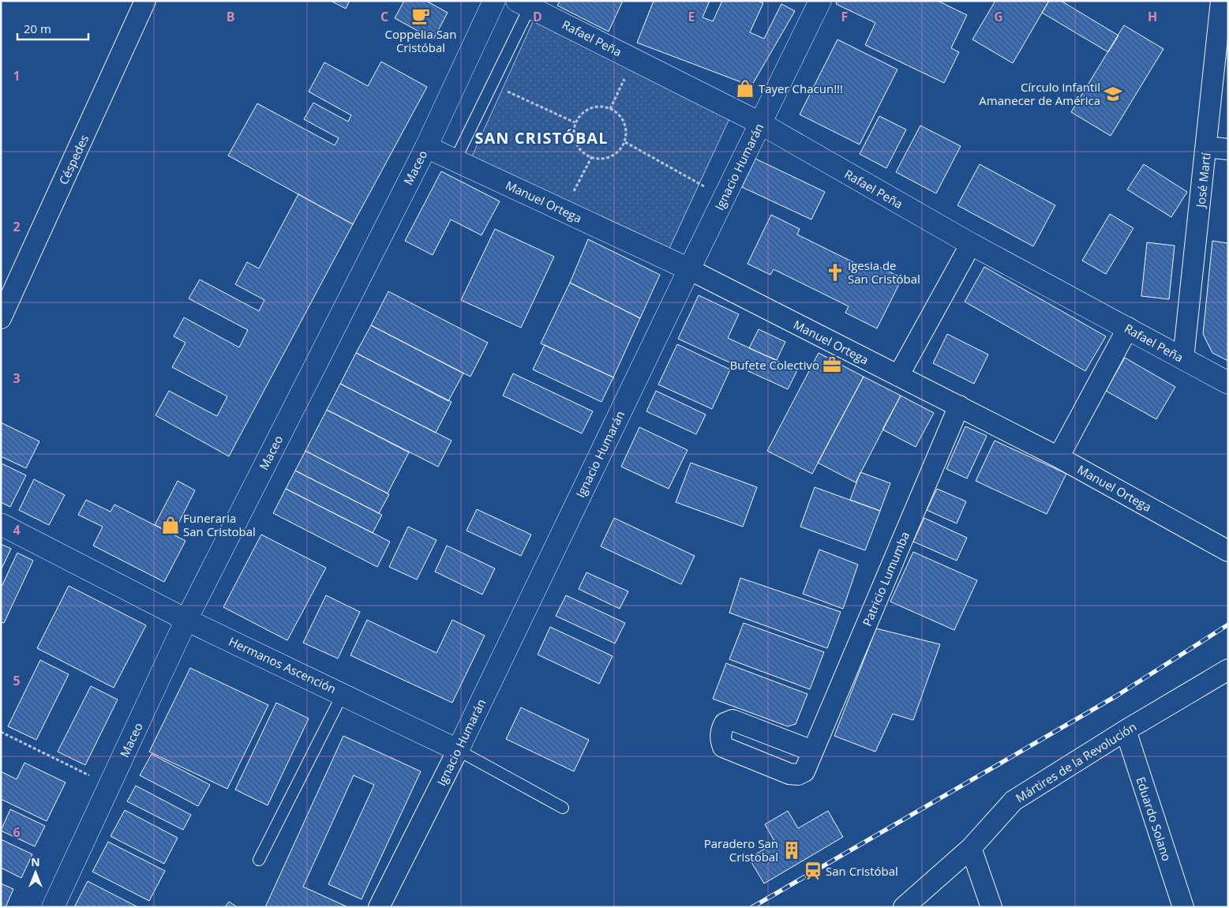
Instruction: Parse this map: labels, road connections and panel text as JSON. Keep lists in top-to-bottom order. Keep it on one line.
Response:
{"streets":{"street":["Rafael Peña","Céspedes","Ignacio Humarán","Maceo","José Martí","Manuel Ortega","Patricio Lumumba","Hermanos Ascención","Mártires de la Revolución","Eduardo Solano"]},"crossings":[["Rafael Peña","Ignacio Humarán"],["Rafael Peña","José Martí"],["Ignacio Humarán","Manuel Ortega"],["Ignacio Humarán","Hermanos Ascención"],["Maceo","Manuel Ortega"],["Maceo","Hermanos Ascención"],["Manuel Ortega","Patricio Lumumba"],["Mártires de la Revolución","Eduardo Solano"]],"districts":["SAN CRISTÓBAL"],"places":{"cafe":["Coppelia San Cristóbal"],"shop":["Tayer Chacun!!!","Funeraria San Cristobal"],"school or university":["Círculo infantil Amanecer de América"],"church":["Igesia de San Cristóbal"],"office":["Bufete Colectivo"],"building":["Paradero San Cristobal"],"station":["San Cristóbal"]},"scale_bar":"20 m","north":"top","grid":{"columns":["B","C","D","E","F","G","H"],"rows":["1","2","3","4","5","6"]}}
